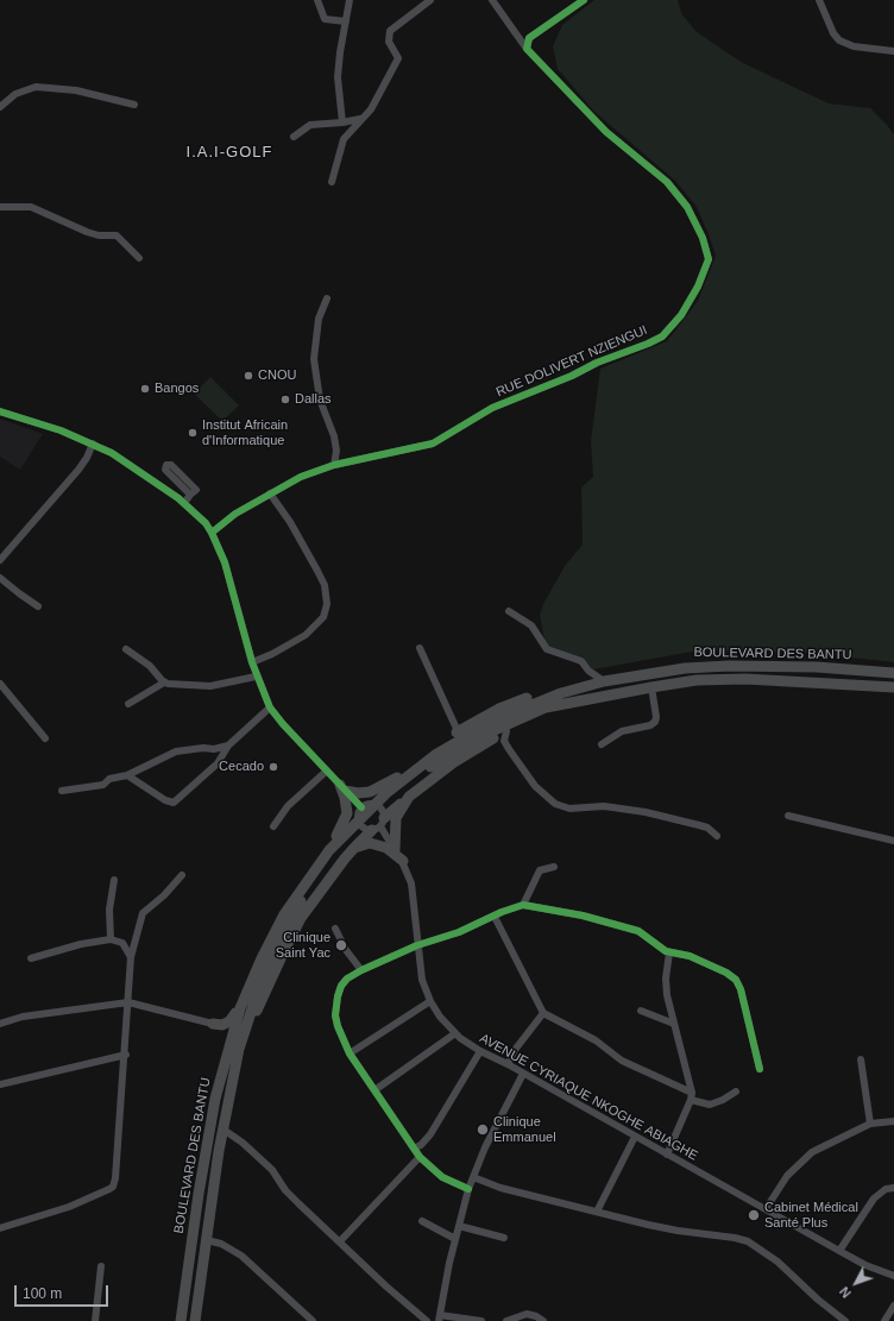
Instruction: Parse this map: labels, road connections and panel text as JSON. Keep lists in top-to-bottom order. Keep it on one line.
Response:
{"streets":{"highway":["BOULEVARD DES BANTU"],"street":["RUE DOLIVERT NZIENGUI","AVENUE CYRIAQUE NKOGHE ABIAGHE"]},"districts":["I.A.I-GOLF"],"places":["CNOU","Bangos","Dallas","Institut Africain d'Informatique","Cecado","Clinique Saint Yac","Clinique Emmanuel","Cabinet Médical Santé Plus"],"scale_bar":"100 m","north":"bottom left"}
